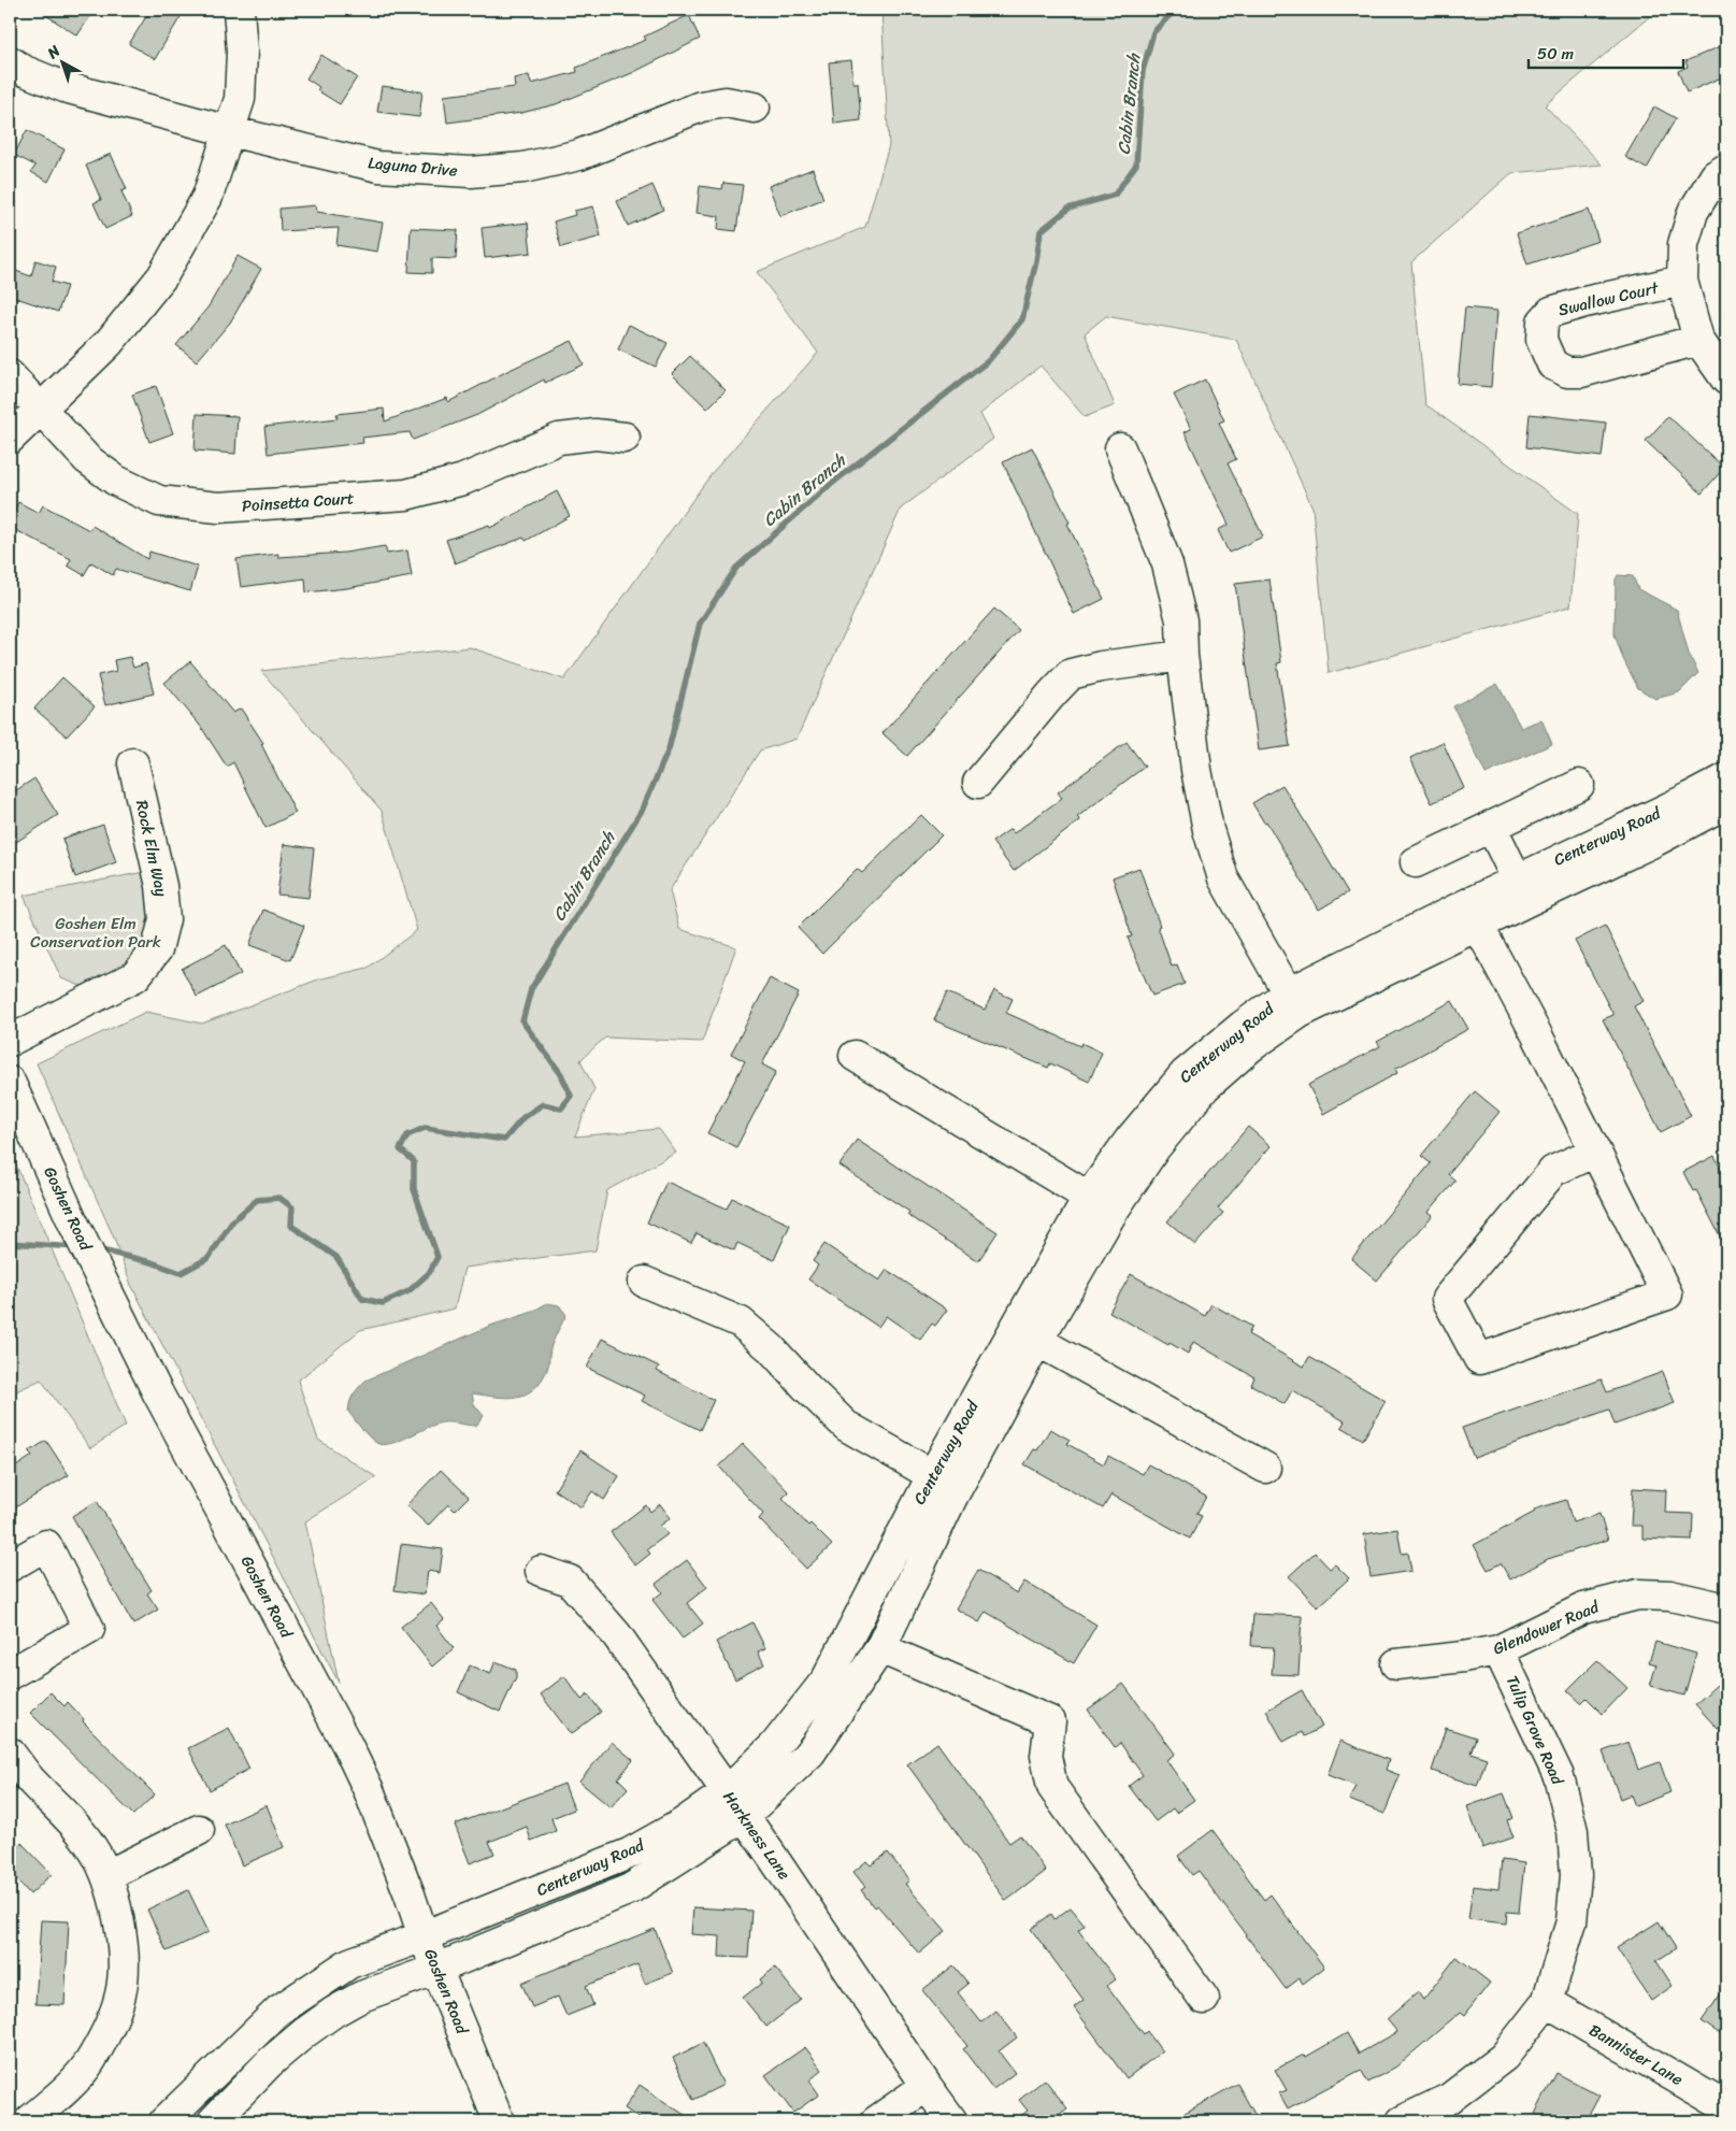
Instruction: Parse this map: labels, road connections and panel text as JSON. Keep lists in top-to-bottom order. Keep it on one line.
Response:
{"streets":{"street":["Laguna Drive","Swallow Court","Poinsetta Court","Centerway Road","Rock Elm Way","Goshen Road","Glendower Road","Tulip Grove Road","Harkness Lane","Bannister Lane"]},"crossings":[["Centerway Road","Goshen Road"],["Centerway Road","Harkness Lane"],["Glendower Road","Tulip Grove Road"],["Tulip Grove Road","Bannister Lane"]],"water":["Cabin Branch"],"parks":["Goshen Elm Conservation Park"],"scale_bar":"50 m","north":"top left"}
